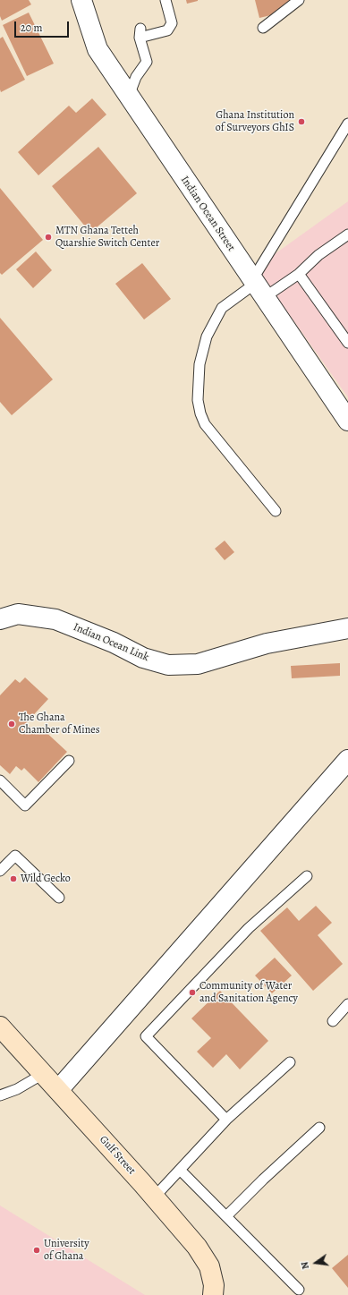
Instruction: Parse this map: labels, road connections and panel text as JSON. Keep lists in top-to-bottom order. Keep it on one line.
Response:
{"streets":{"street":["Indian Ocean Street","Indian Ocean Link","Gulf Street"]},"places":["Ghana Institution of Surveyors GhIS","MTN Ghana Tetteh Quarshie Switch Center","The Ghana Chamber of Mines","Wild Gecko","Community of Water and Sanitation Agency","University of Ghana"],"scale_bar":"20 m","north":"left"}
